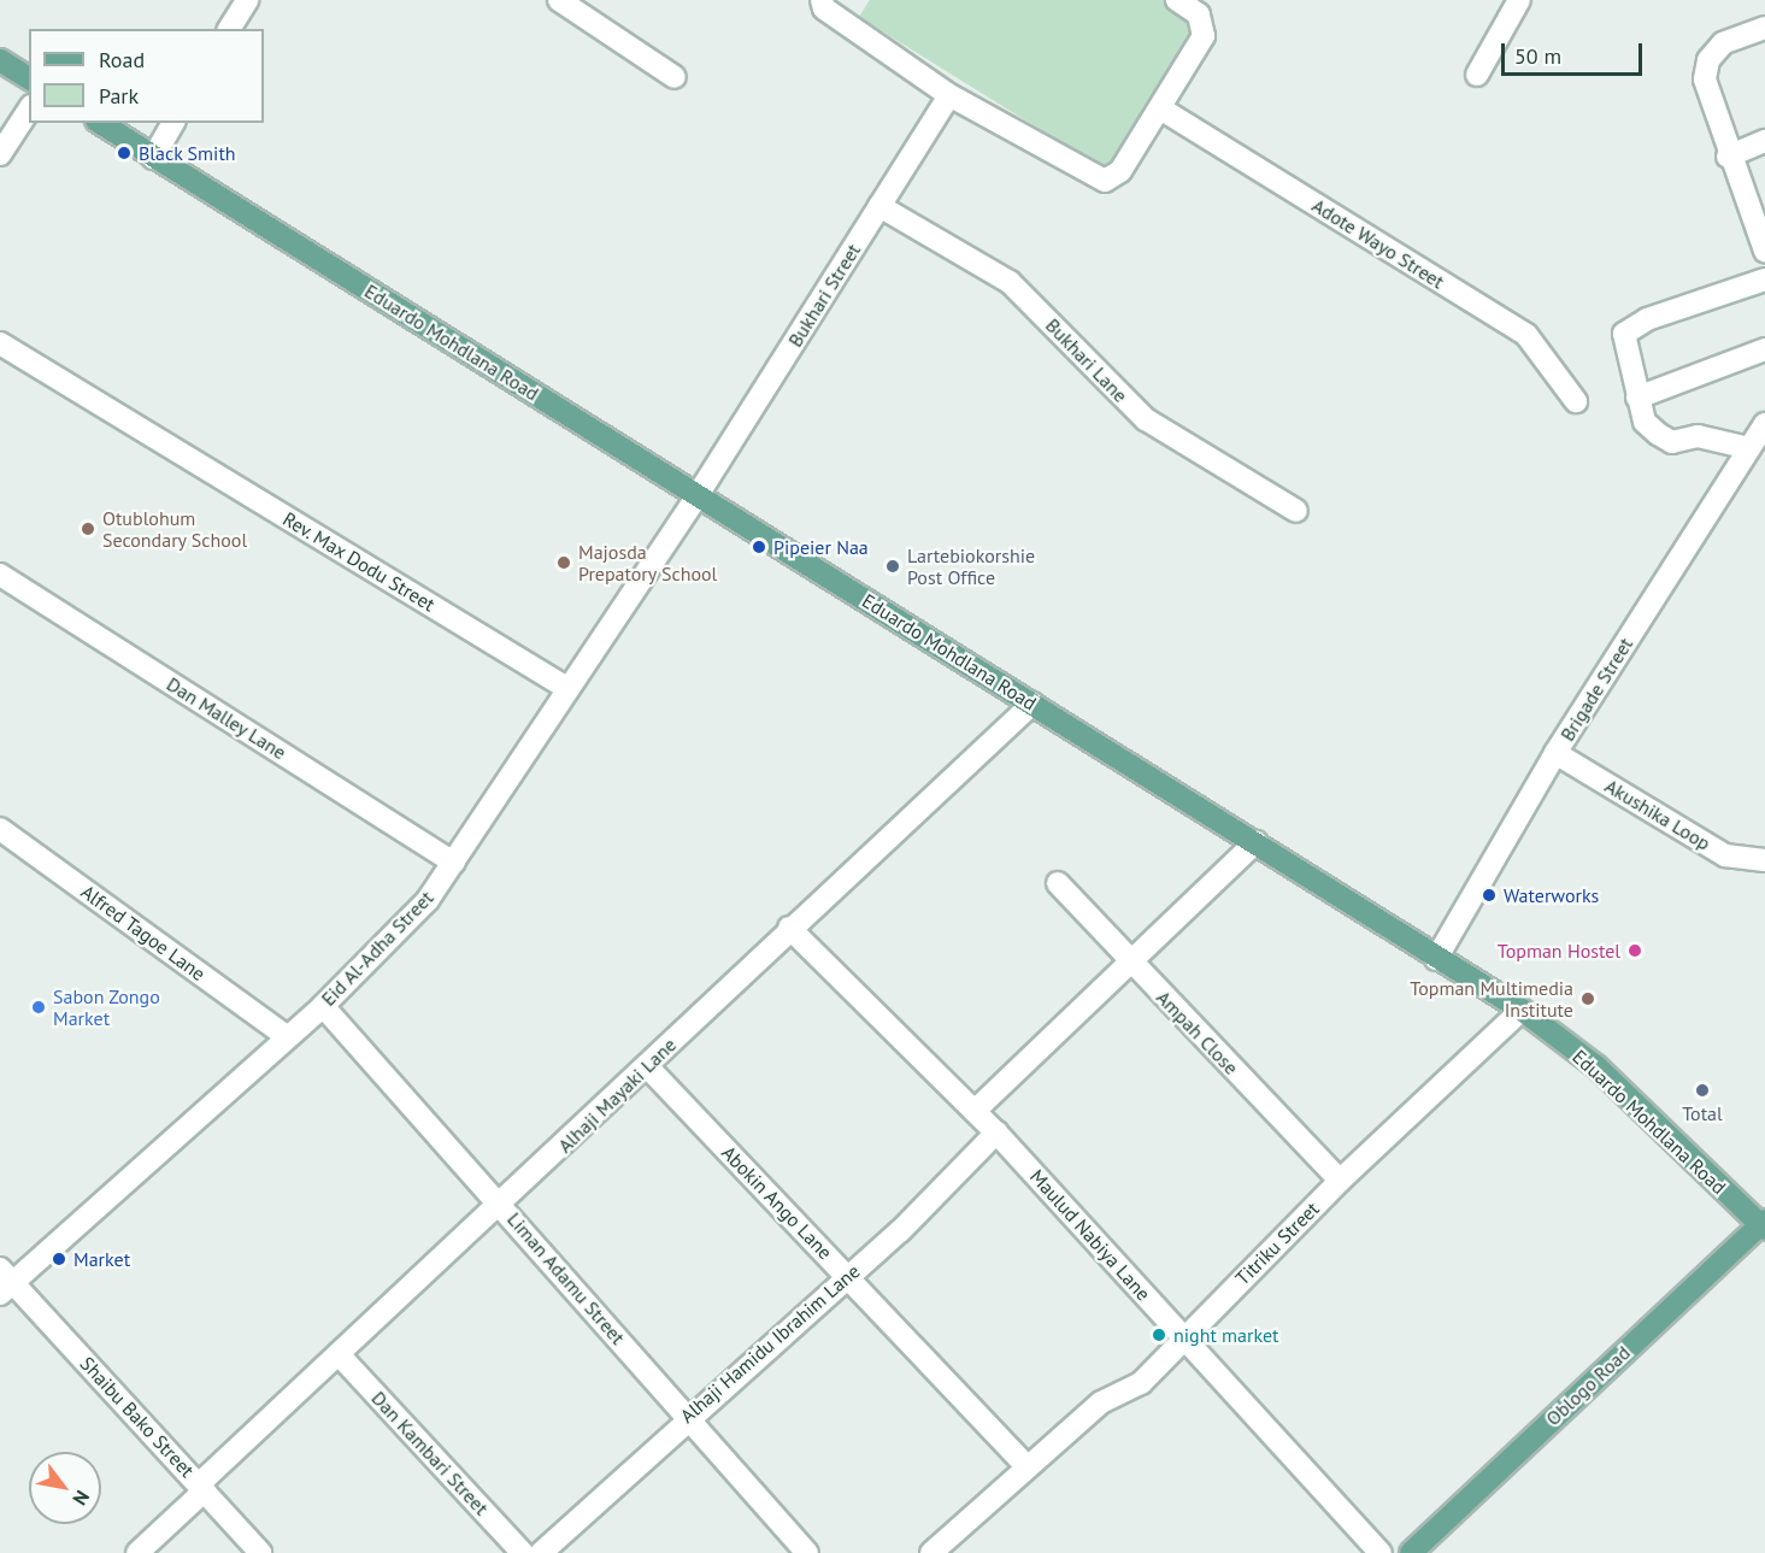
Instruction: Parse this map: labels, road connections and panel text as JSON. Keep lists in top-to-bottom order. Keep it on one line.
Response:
{"streets":{"main road":["Eduardo Mohdlana Road","Oblogo Road"],"street":["Adote Wayo Street","Bukhari Street","Bukhari Lane","Rev. Max Dodu Street","Brigade Street","Dan Malley Lane","Akushika Loop","Alfred Tagoe Lane","Eid Al-Adha Street","Ampah Close","Alhaji Mayaki Lane","Abokin Ango Lane","Maulud Nabiya Lane","Titriku Street","Liman Adamu Street","Alhaji Hamidu Ibrahim Lane","Shaibu Bako Street","Dan Kambari Street"]},"crossings":[["Bukhari Street","Eduardo Mohdlana Road"],["Bukhari Street","Bukhari Lane"],["Bukhari Street","Eid Al-Adha Street"],["Eduardo Mohdlana Road","Brigade Street"],["Eduardo Mohdlana Road","Eid Al-Adha Street"],["Eduardo Mohdlana Road","Alhaji Mayaki Lane"],["Eduardo Mohdlana Road","Titriku Street"],["Eduardo Mohdlana Road","Oblogo Road"],["Rev. Max Dodu Street","Eid Al-Adha Street"],["Brigade Street","Akushika Loop"],["Dan Malley Lane","Eid Al-Adha Street"],["Alfred Tagoe Lane","Eid Al-Adha Street"],["Eid Al-Adha Street","Liman Adamu Street"],["Eid Al-Adha Street","Shaibu Bako Street"],["Ampah Close","Titriku Street"],["Alhaji Mayaki Lane","Abokin Ango Lane"],["Alhaji Mayaki Lane","Maulud Nabiya Lane"],["Alhaji Mayaki Lane","Liman Adamu Street"],["Alhaji Mayaki Lane","Shaibu Bako Street"],["Alhaji Mayaki Lane","Dan Kambari Street"],["Abokin Ango Lane","Titriku Street"],["Abokin Ango Lane","Alhaji Hamidu Ibrahim Lane"],["Maulud Nabiya Lane","Titriku Street"],["Maulud Nabiya Lane","Alhaji Hamidu Ibrahim Lane"],["Liman Adamu Street","Alhaji Hamidu Ibrahim Lane"]],"places":["Black Smith","Otublohum Secondary School","Pipeier Naa","Majosda Prepatory School","Lartebiokorshie Post Office","Waterworks","Topman Hostel","Topman Multimedia Institute","Sabon Zongo Market","Total","Market","night market"],"legend":["Road","Park"],"scale_bar":"50 m","north":"bottom right"}
